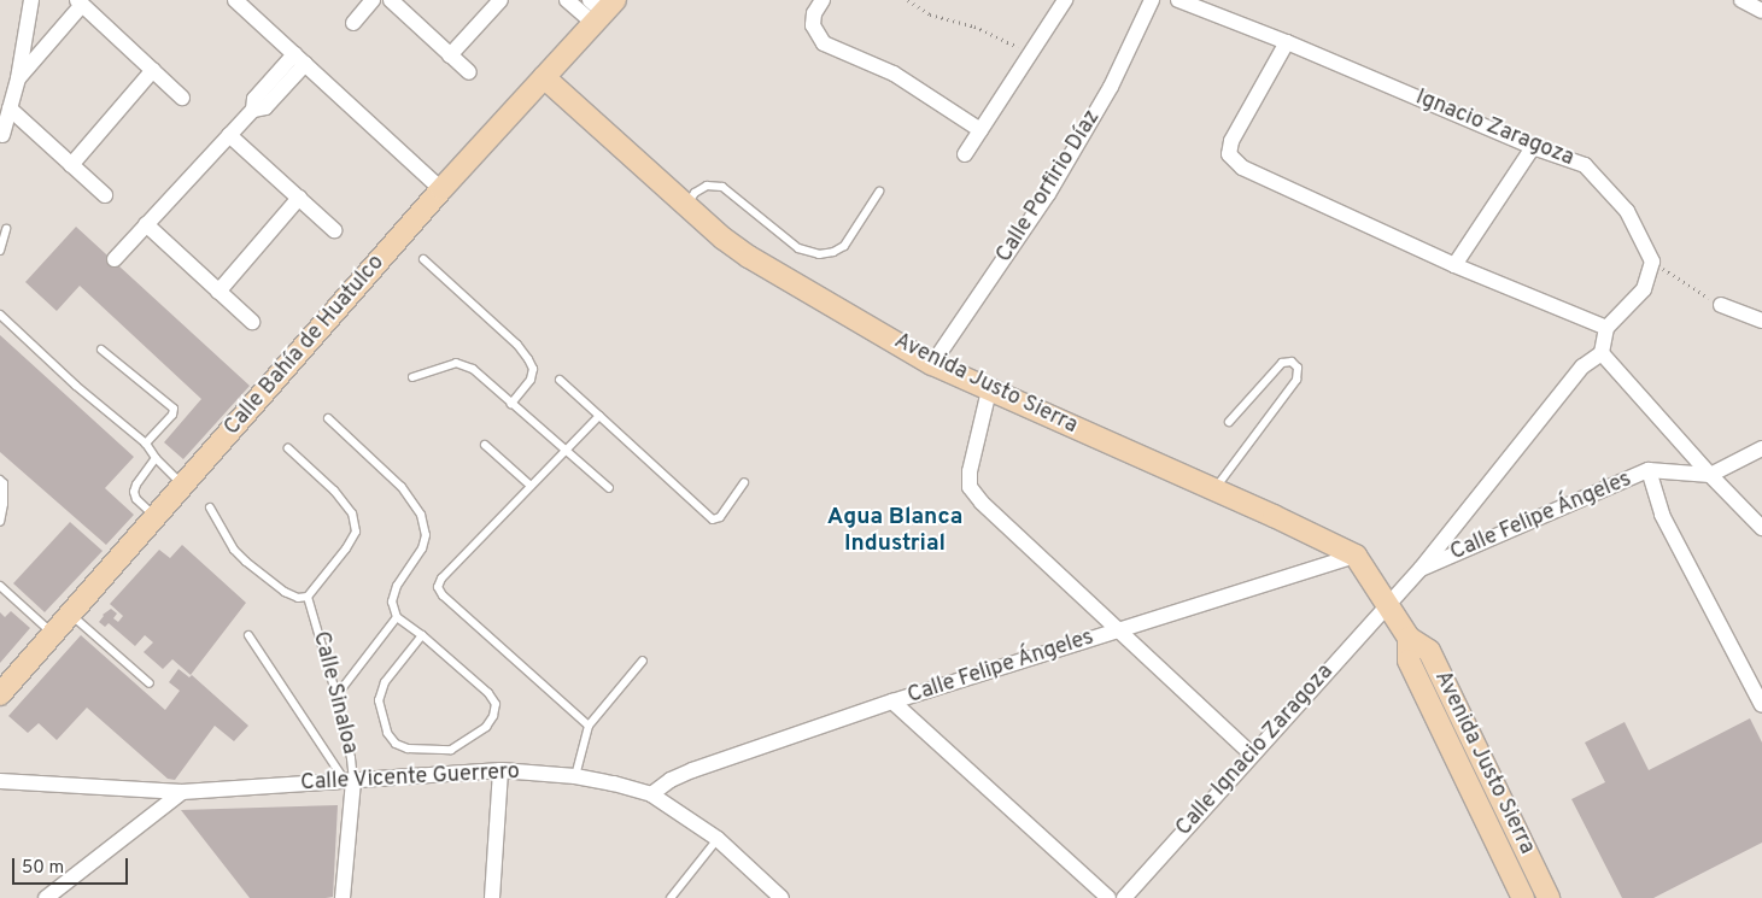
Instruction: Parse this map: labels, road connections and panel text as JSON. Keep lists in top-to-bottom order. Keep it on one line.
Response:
{"streets":{"street":["Ignacio Zaragoza","Calle Porfirio Díaz","Calle Bahía de Huatulco","Avenida Justo Sierra","Calle Felipe Ángeles","Calle Sinaloa","Calle Ignacio Zaragoza","Calle Vicente Guerrero"]},"crossings":[["Calle Porfirio Díaz","Avenida Justo Sierra"],["Calle Bahía de Huatulco","Avenida Justo Sierra"],["Avenida Justo Sierra","Calle Felipe Ángeles"],["Avenida Justo Sierra","Calle Ignacio Zaragoza"],["Calle Felipe Ángeles","Calle Ignacio Zaragoza"],["Calle Felipe Ángeles","Calle Vicente Guerrero"],["Calle Sinaloa","Calle Vicente Guerrero"]],"districts":["Agua Blanca Industrial"],"scale_bar":"50 m"}
